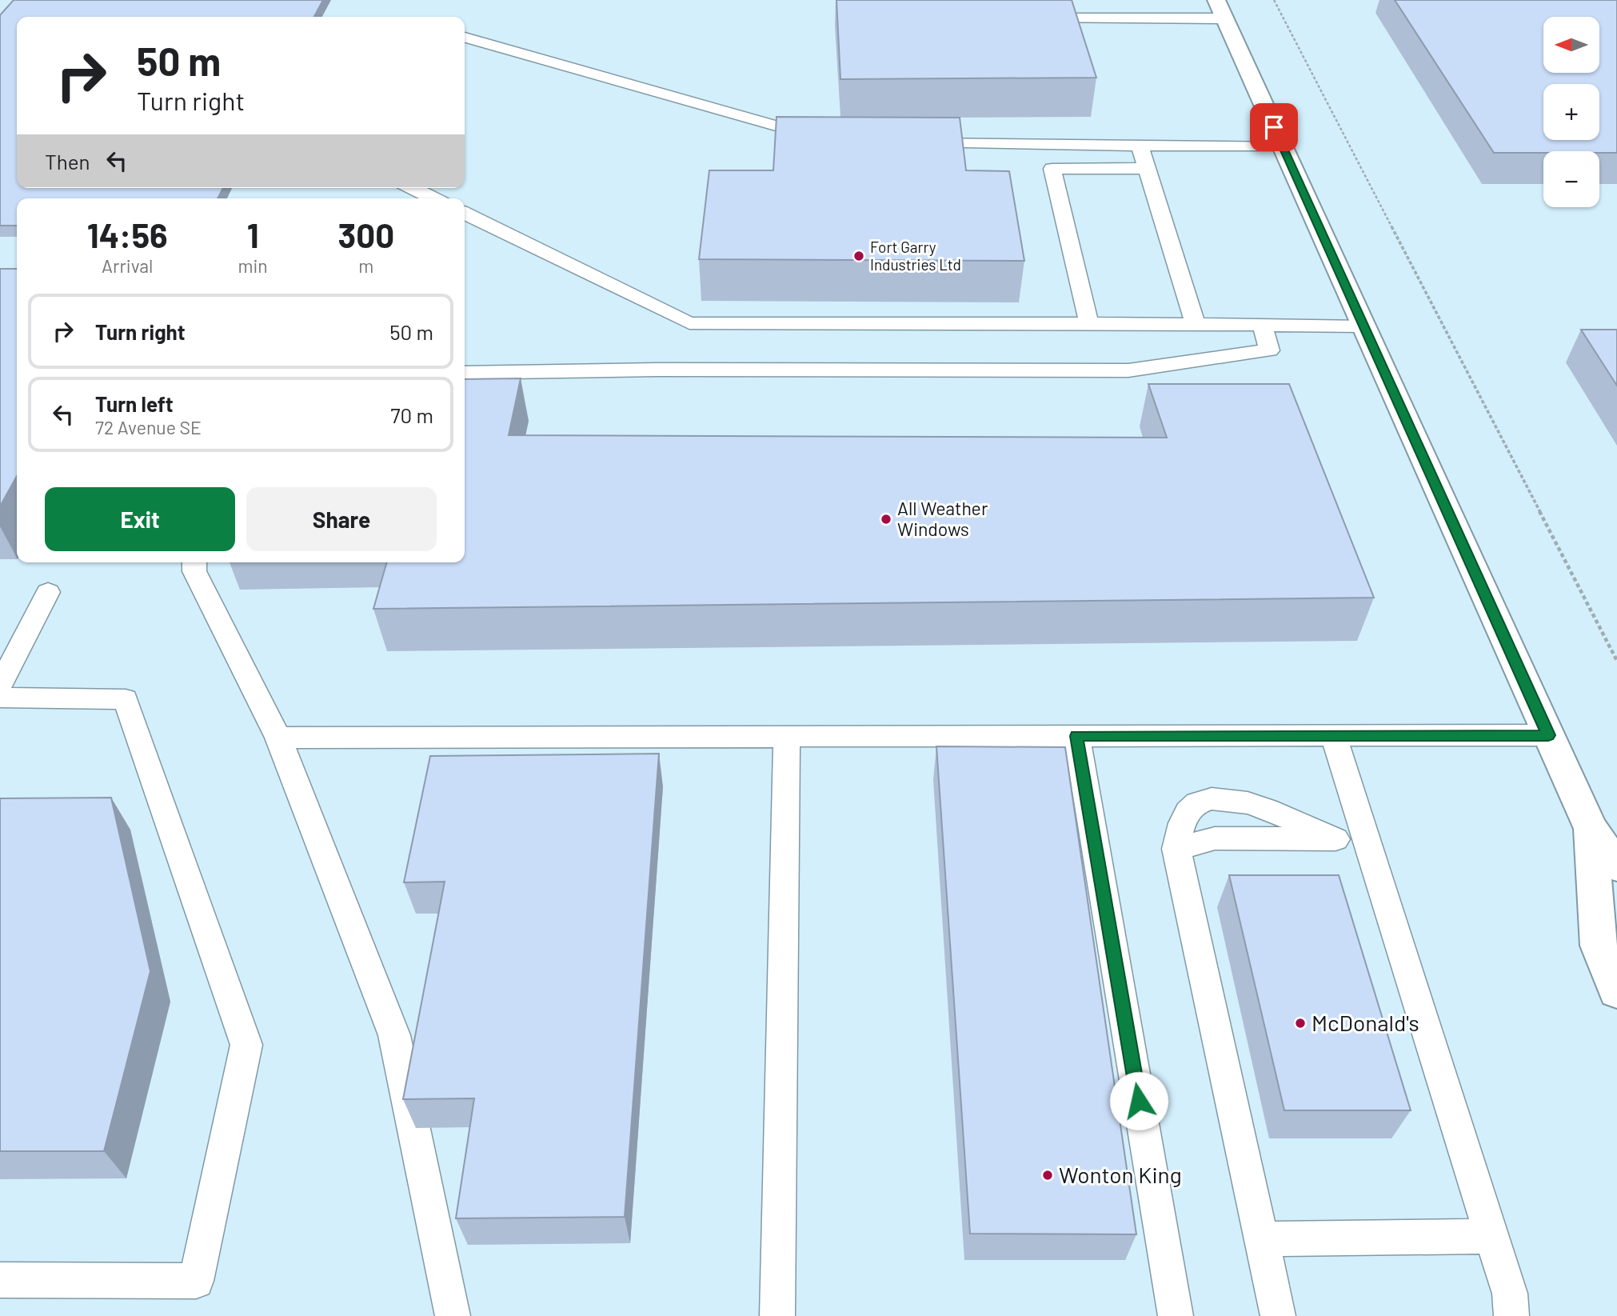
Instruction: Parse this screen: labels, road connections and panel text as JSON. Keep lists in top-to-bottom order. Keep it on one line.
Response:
{"places":["Fort Garry Industries Ltd","All Weather Windows","McDonald's","Wonton King"],"north":"left","page":{"map_buttons":["+","−"],"turn":["50 m","Turn right"],"then":"Then","eta":["14:56","Arrival","1","min","300","m"],"list":[{"name":"Turn right","value":"50 m"},{"name":"Turn left","note":"72 Avenue SE","value":"70 m"}],"buttons":["Exit","Share"]}}
